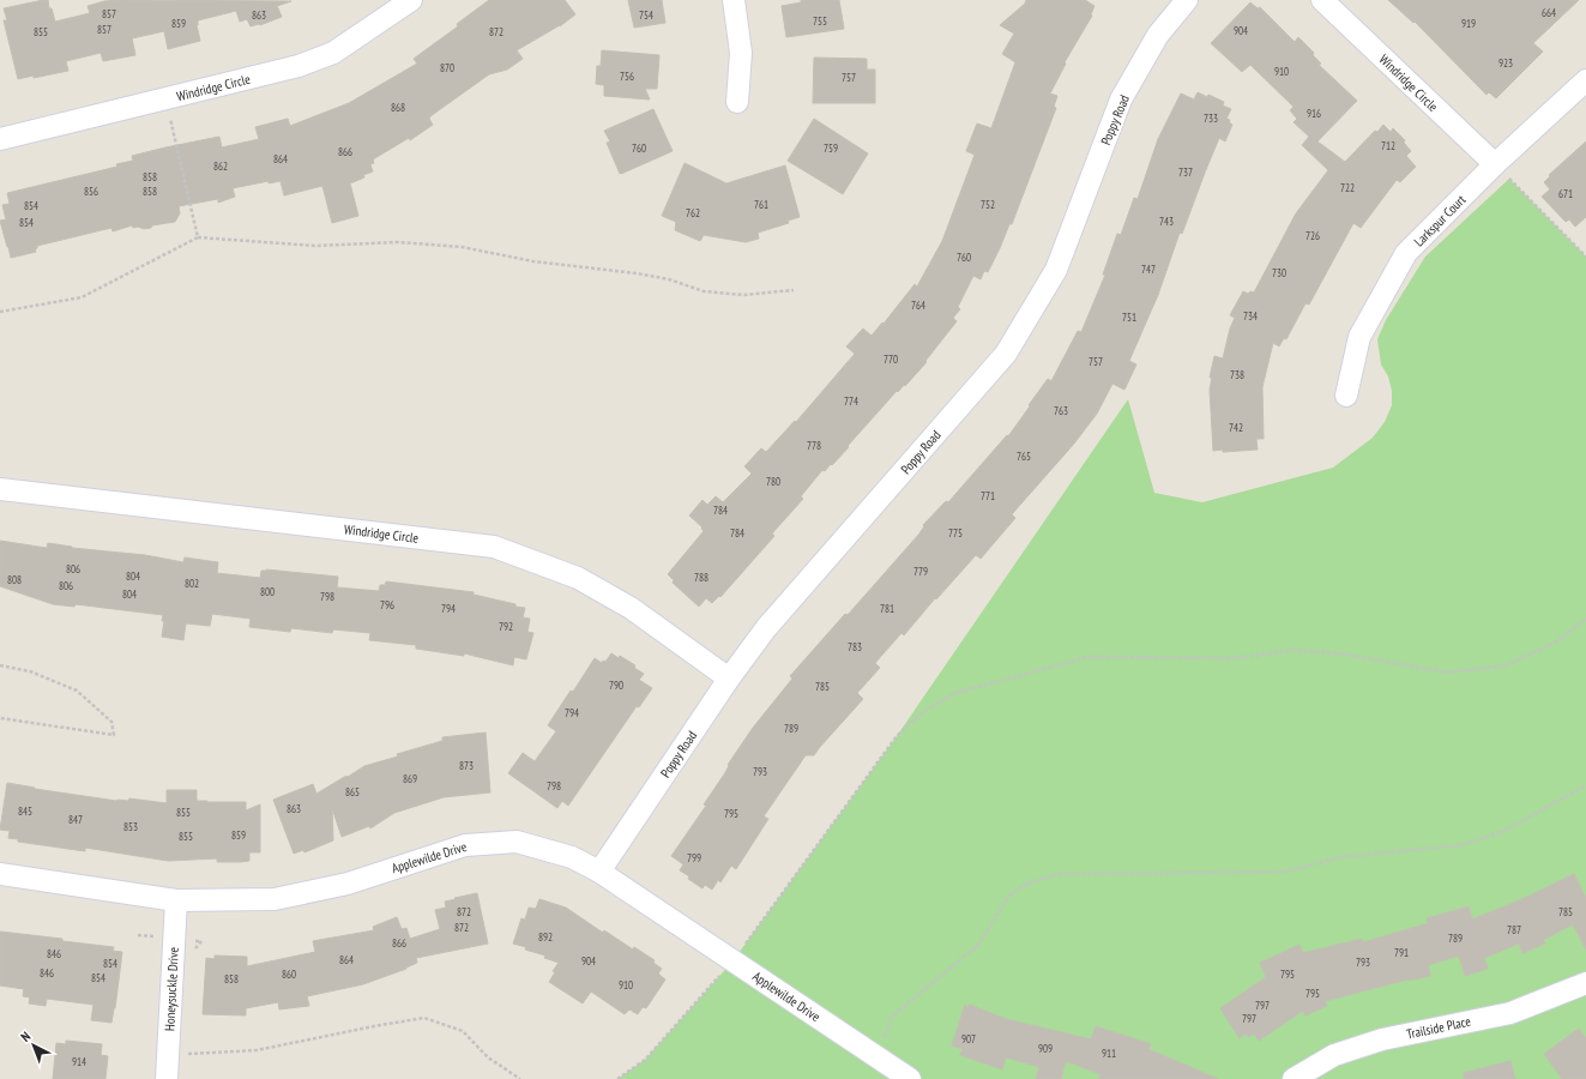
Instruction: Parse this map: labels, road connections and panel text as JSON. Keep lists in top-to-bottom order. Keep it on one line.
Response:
{"streets":{"street":["Windridge Circle","Poppy Road","Larkspur Court","Applewilde Drive","Honeysuckle Drive","Trailside Place"]},"crossings":[["Windridge Circle","Poppy Road"],["Windridge Circle","Larkspur Court"],["Poppy Road","Applewilde Drive"],["Applewilde Drive","Honeysuckle Drive"]],"house_numbers":["664","857","863","754","755","859","919","857","904","855","872","923","870","910","756","757","868","916","733","712","760","759","866","864","862","737","858","722","856","858","671","761","752","854","762","743","854","726","760","747","730","764","734","751","770","757","738","774","763","742","778","765","780","771","784","784","775","806","779","804","788","808","802","806","800","804","798","796","794","781","792","783","790","785","794","789","873","793","869","798","865","863","845","855","795","847","853","859","855","799","872","785","872","787","892","789","866","791","846","864","904","793","854","846","860","795","854","858","910","795","797","797","907","909","911","914"],"north":"top left"}
